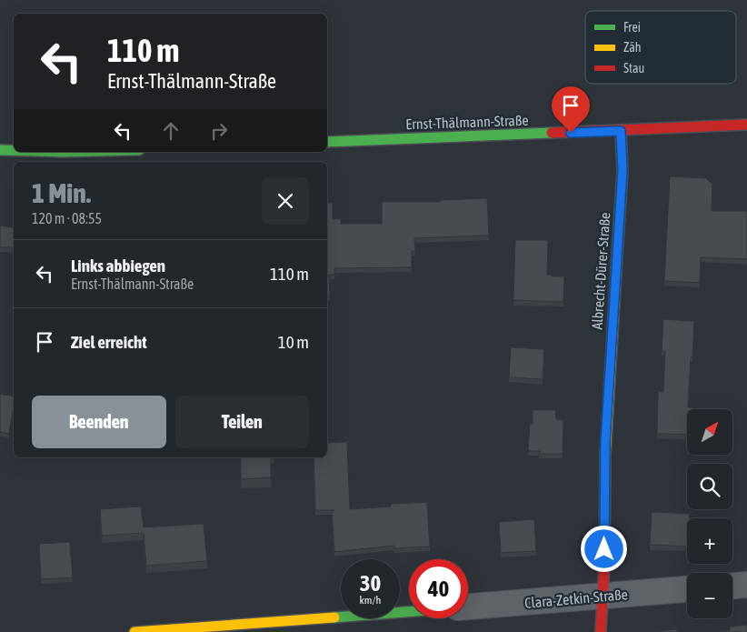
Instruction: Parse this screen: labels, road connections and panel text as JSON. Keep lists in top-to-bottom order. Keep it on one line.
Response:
{"streets":{"street":["Ernst-Thälmann-Straße","Albrecht-Dürer-Straße","Clara-Zetkin-Straße"]},"crossings":[["Ernst-Thälmann-Straße","Albrecht-Dürer-Straße"],["Albrecht-Dürer-Straße","Clara-Zetkin-Straße"]],"legend":["Frei","Zäh","Stau"],"north":"top right","page":{"turn":["110 m","Ernst-Thälmann-Straße"],"heading":["1 Min.","120 m · 08:55"],"list":[{"name":"Links abbiegen","note":"Ernst-Thälmann-Straße","value":"110 m"},{"name":"Ziel erreicht","value":"10 m"}],"buttons":["Beenden","Teilen"],"map_buttons":["+","−"],"speed":"30 km/h","limit":"40"}}
